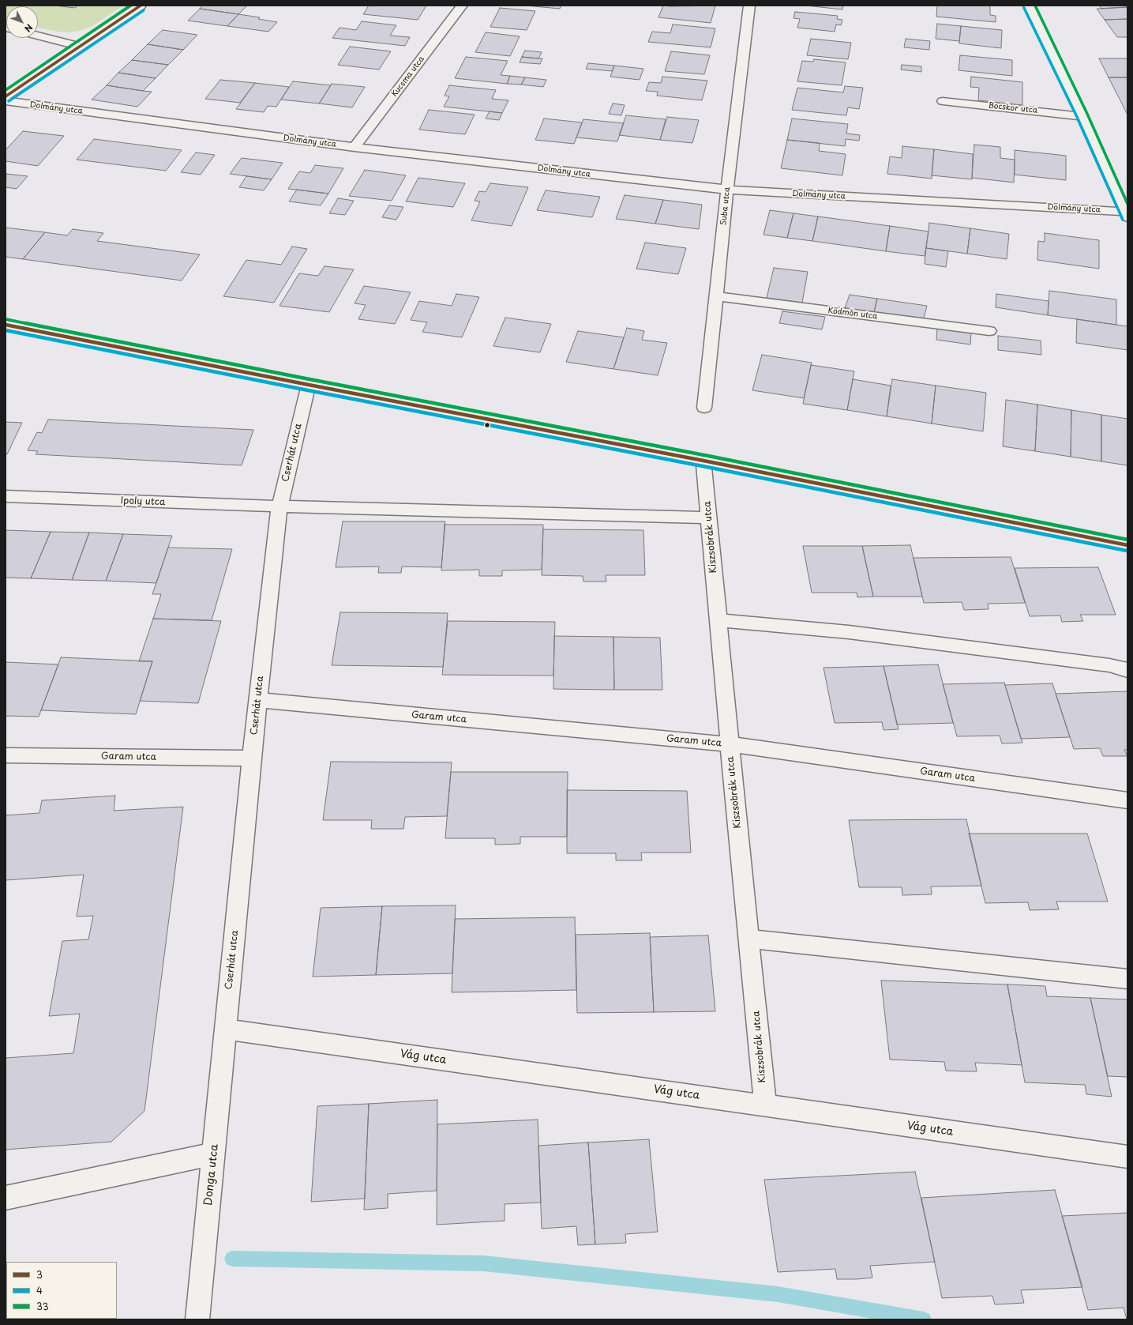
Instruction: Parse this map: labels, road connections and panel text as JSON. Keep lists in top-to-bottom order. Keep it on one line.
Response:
{"streets":{"street":["Kucsma utca","Dolmány utca","Bocskor utca","Suba utca","Ködmön utca","Cserhát utca","Ipoly utca","Kiszsobrák utca","Garam utca","Vág utca","Donga utca"]},"crossings":[["Kucsma utca","Dolmány utca"],["Dolmány utca","Suba utca"],["Suba utca","Ködmön utca"],["Cserhát utca","Ipoly utca"],["Cserhát utca","Garam utca"],["Cserhát utca","Vág utca"],["Cserhát utca","Donga utca"],["Ipoly utca","Kiszsobrák utca"],["Kiszsobrák utca","Garam utca"],["Kiszsobrák utca","Vág utca"],["Vág utca","Donga utca"]],"lines":["transit line 3","transit line 33","transit line 4"],"legend":["3","4","33"],"north":"bottom right"}
